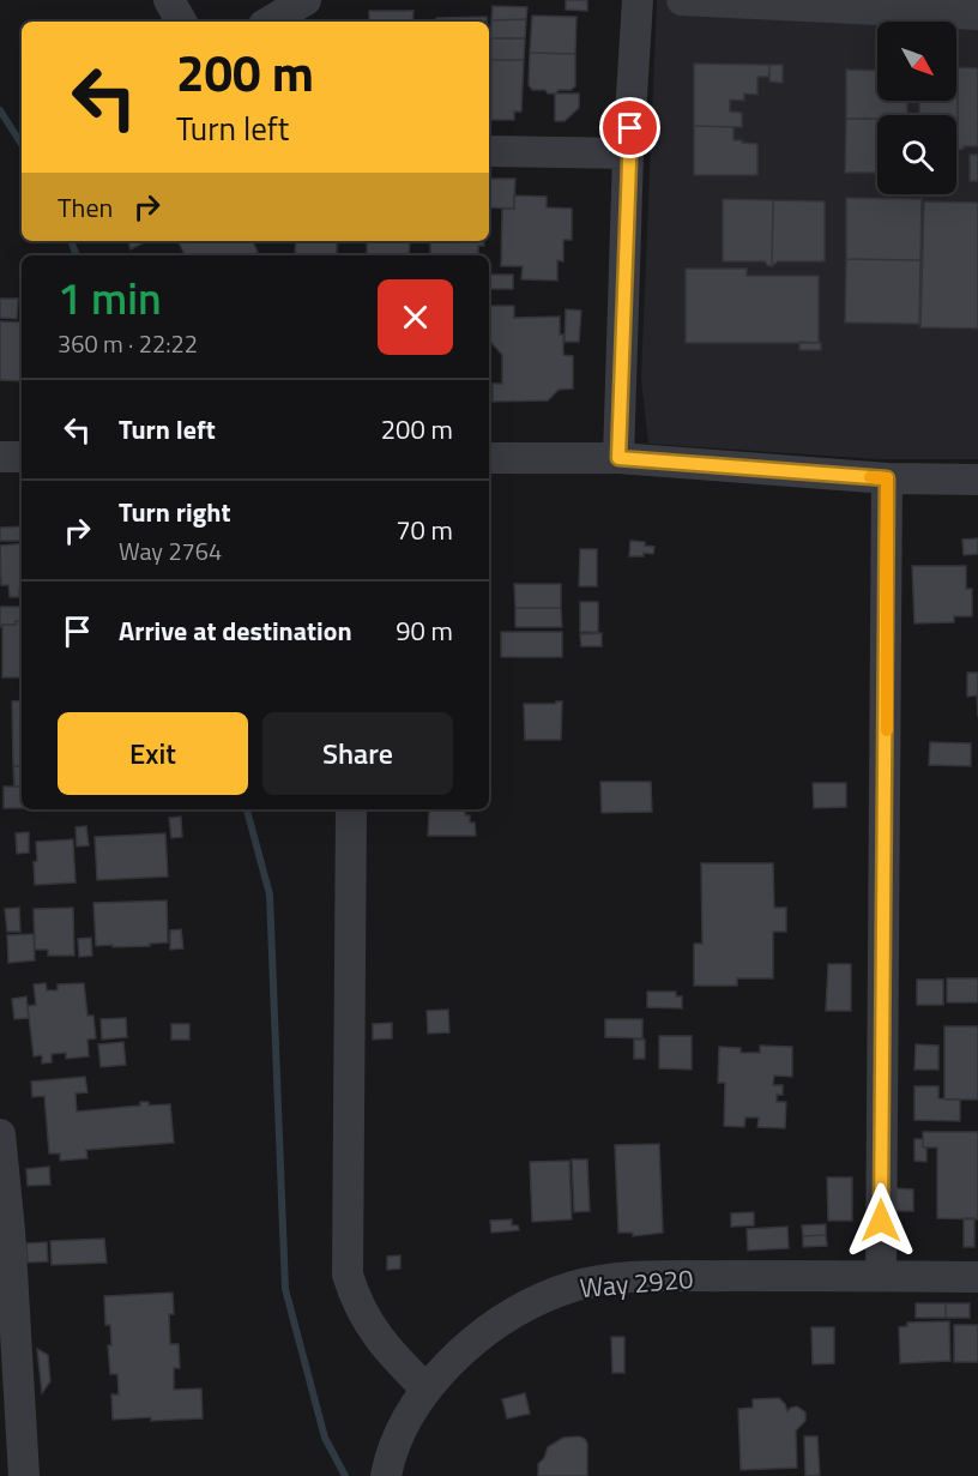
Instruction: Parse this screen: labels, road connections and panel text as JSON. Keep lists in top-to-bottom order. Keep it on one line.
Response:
{"streets":{"street":["Way 2920"]},"north":"bottom right","page":{"turn":["200 m","Turn left"],"then":"Then","heading":["1 min","360 m · 22:22"],"list":[{"name":"Turn left","value":"200 m"},{"name":"Turn right","note":"Way 2764","value":"70 m"},{"name":"Arrive at destination","value":"90 m"}],"buttons":["Exit","Share"]}}
